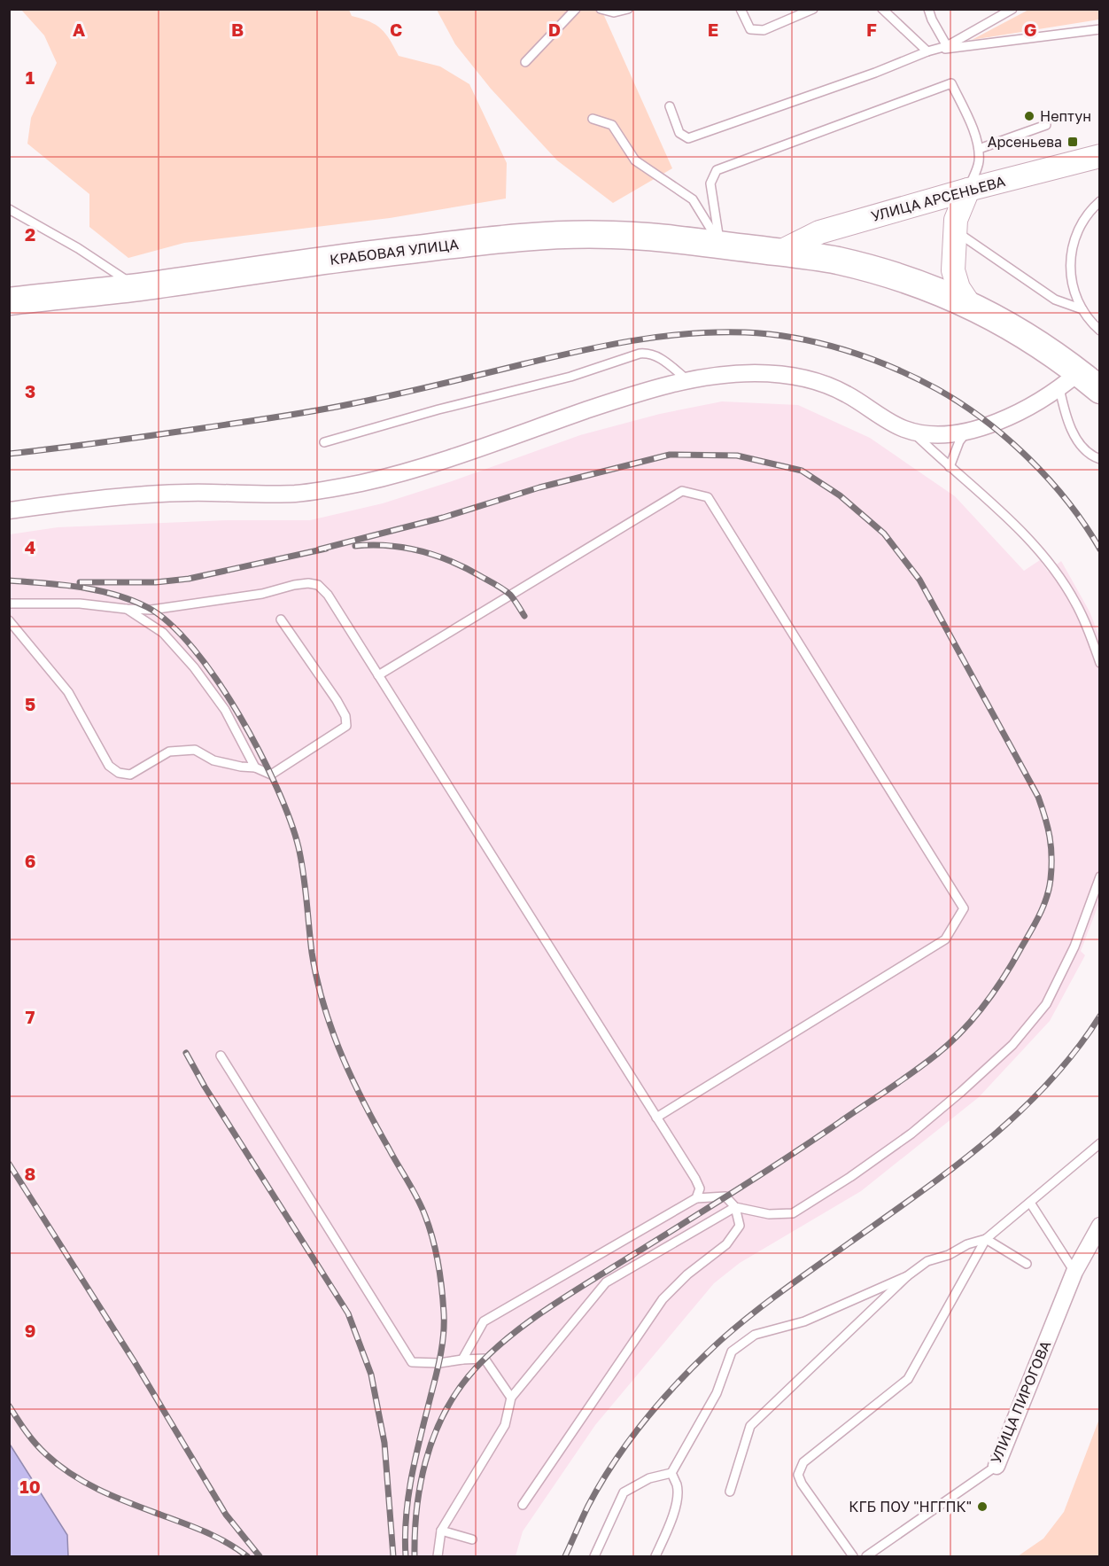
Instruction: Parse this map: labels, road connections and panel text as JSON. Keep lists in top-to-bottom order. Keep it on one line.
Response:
{"streets":{"main road":["УЛИЦА АРСЕНЬЕВА","КРАБОВАЯ УЛИЦА"],"street":["УЛИЦА ПИРОГОВА"]},"crossings":[["УЛИЦА АРСЕНЬЕВА","КРАБОВАЯ УЛИЦА"]],"places":{"other":["Нептун","КГБ ПОУ \"НГГПК\""],"transit":["Арсеньева"]},"grid":{"columns":["A","B","C","D","E","F","G"],"rows":["1","2","3","4","5","6","7","8","9","10"]}}
